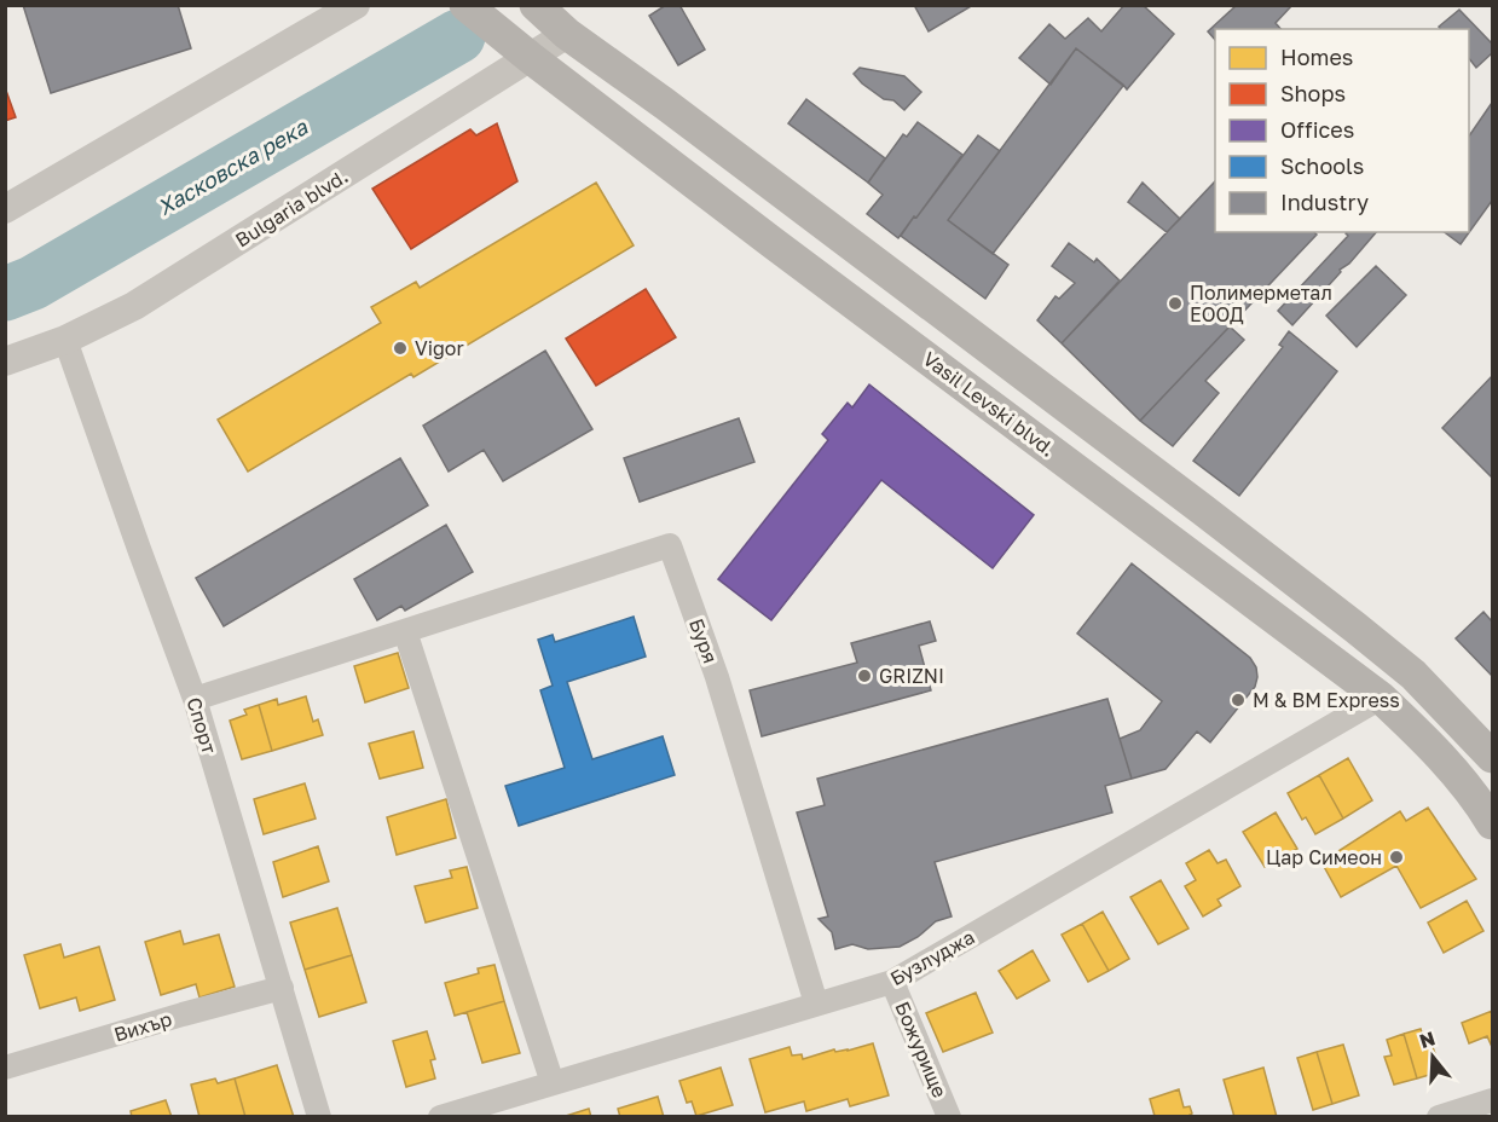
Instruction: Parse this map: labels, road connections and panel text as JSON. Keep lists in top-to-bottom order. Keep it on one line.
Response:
{"streets":{"main road":["Vasil Levski blvd."],"street":["Bulgaria blvd.","Буря","Спорт","Бузлуджа","Вихър","Божурище"]},"crossings":[["Bulgaria blvd.","Vasil Levski blvd."],["Bulgaria blvd.","Спорт"],["Vasil Levski blvd.","Бузлуджа"],["Буря","Спорт"],["Буря","Бузлуджа"],["Спорт","Вихър"],["Бузлуджа","Божурище"]],"water":["Хасковска река"],"places":["Полимерметал ЕООД","Vigor","GRIZNI","M & BM Express","Цар Симеон"],"legend":["Homes","Shops","Offices","Schools","Industry"],"north":"top"}
